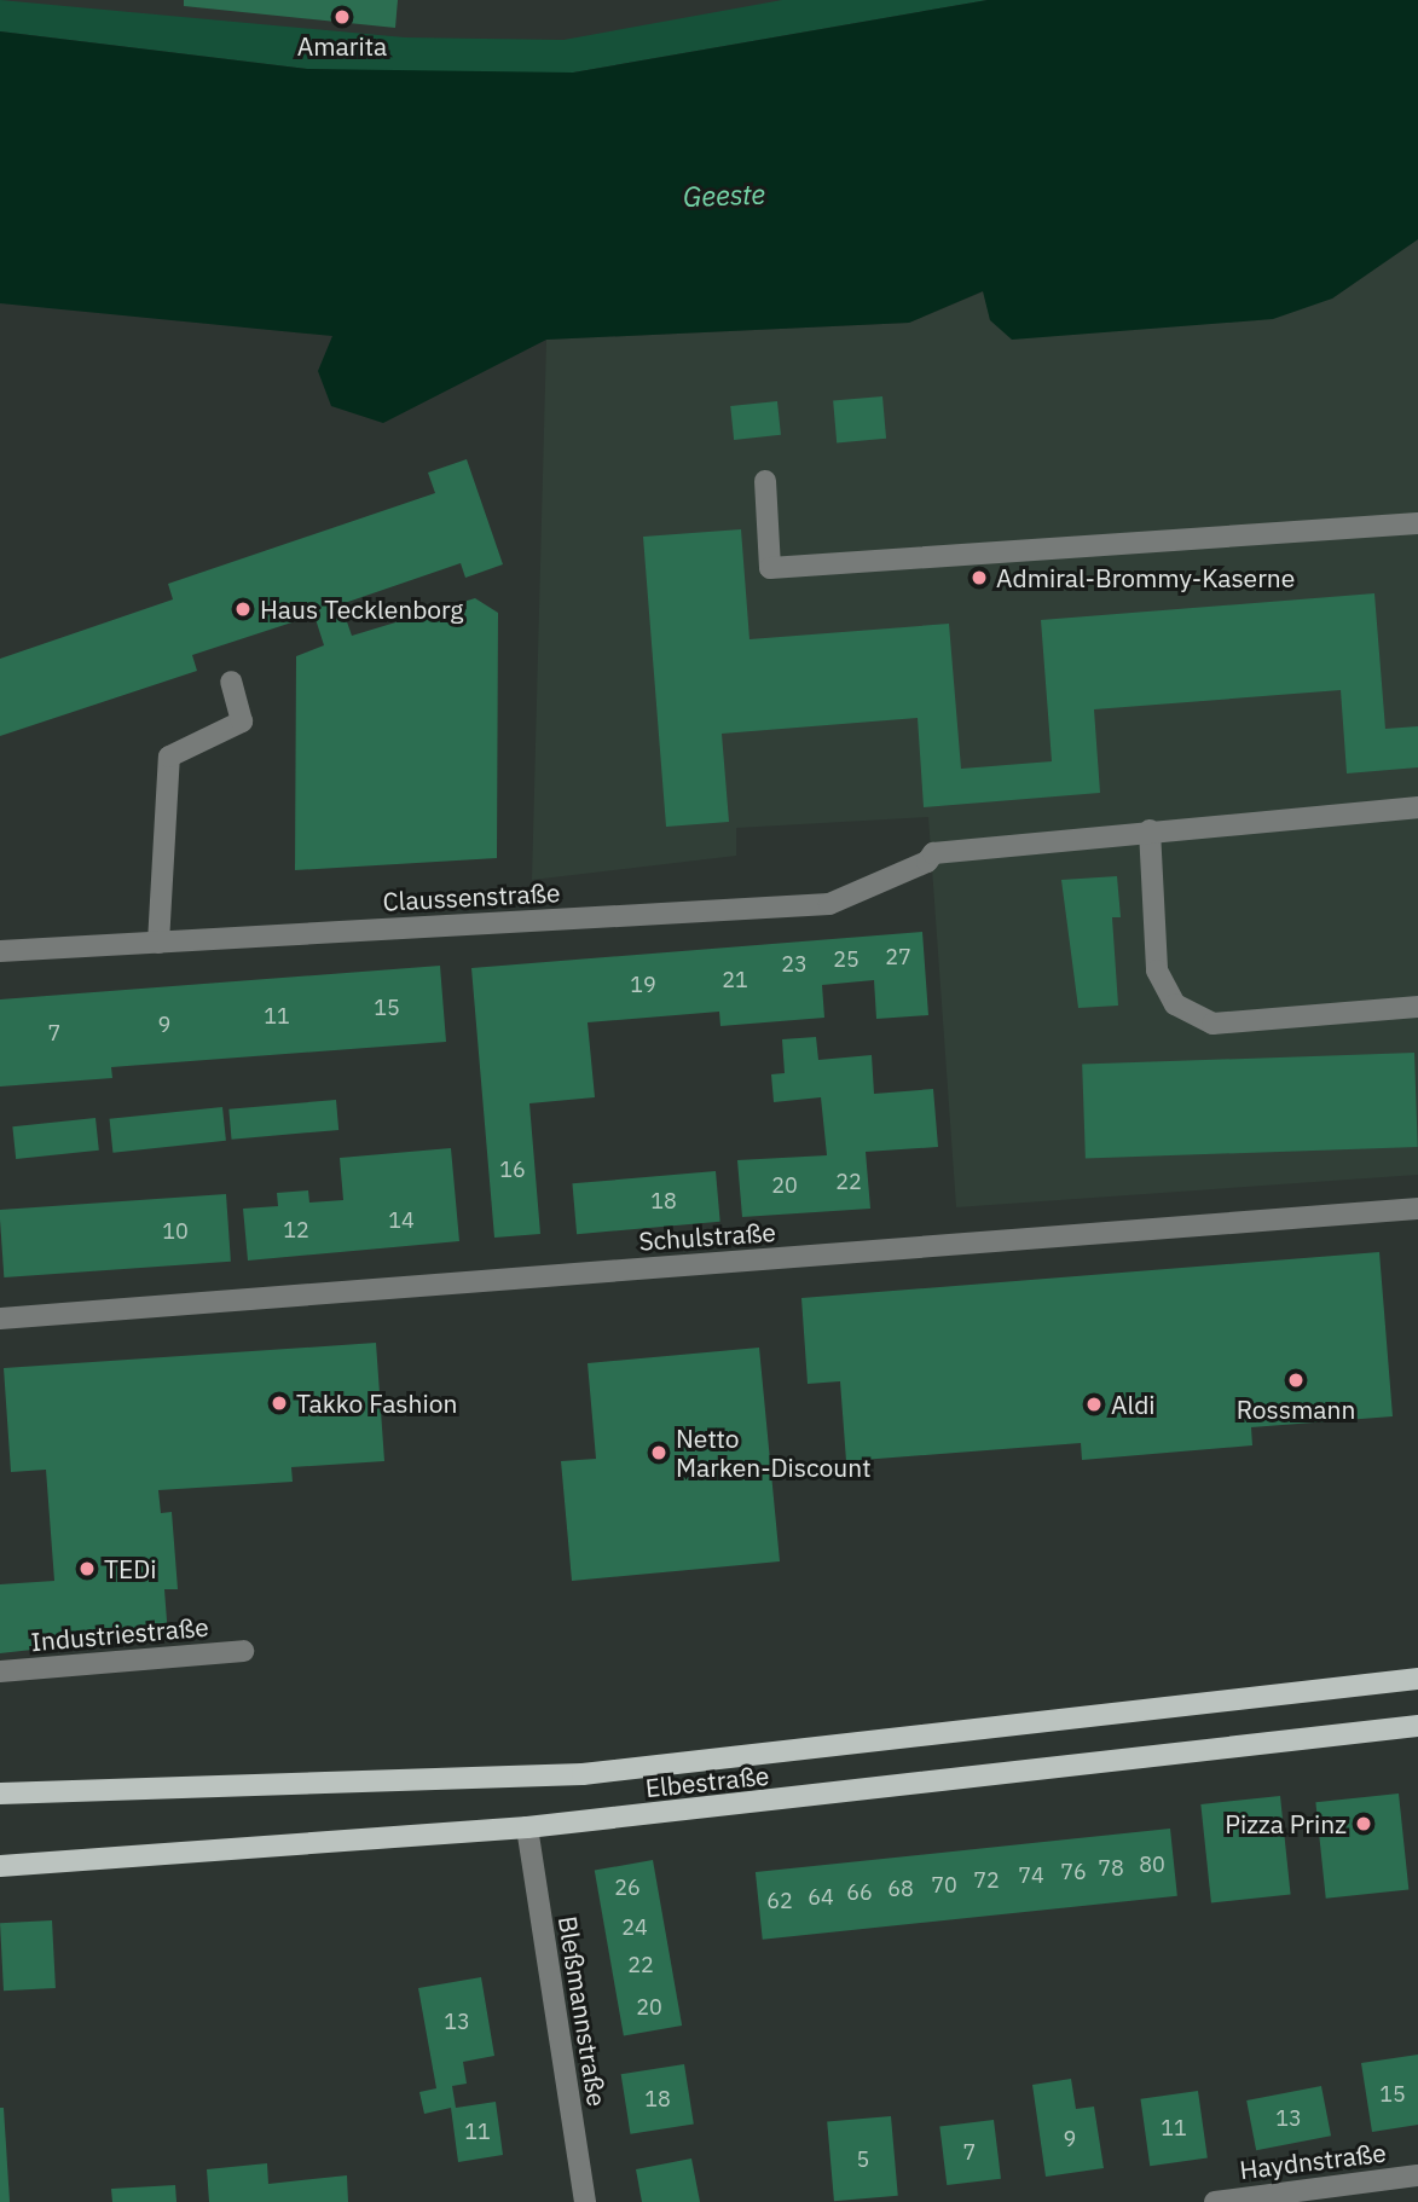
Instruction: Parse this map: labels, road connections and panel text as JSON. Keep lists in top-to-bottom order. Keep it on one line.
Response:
{"streets":{"main road":["Elbestraße"],"street":["Claussenstraße","Schulstraße","Industriestraße","Bleßmannstraße","Haydnstraße"]},"crossings":[["Elbestraße","Bleßmannstraße"]],"water":["Geeste"],"places":["Amarita","Admiral-Brommy-Kaserne","Haus Tecklenborg","Rossmann","Takko Fashion","Aldi","Netto Marken-Discount","TEDi","Pizza Prinz"],"house_numbers":["27","25","23","21","19","15","11","9","7","16","22","20","18","14","12","10","80","78","76","74","72","70","26","68","66","64","62","24","22","20","13","15","18","13","11","11","9","7","5"]}
